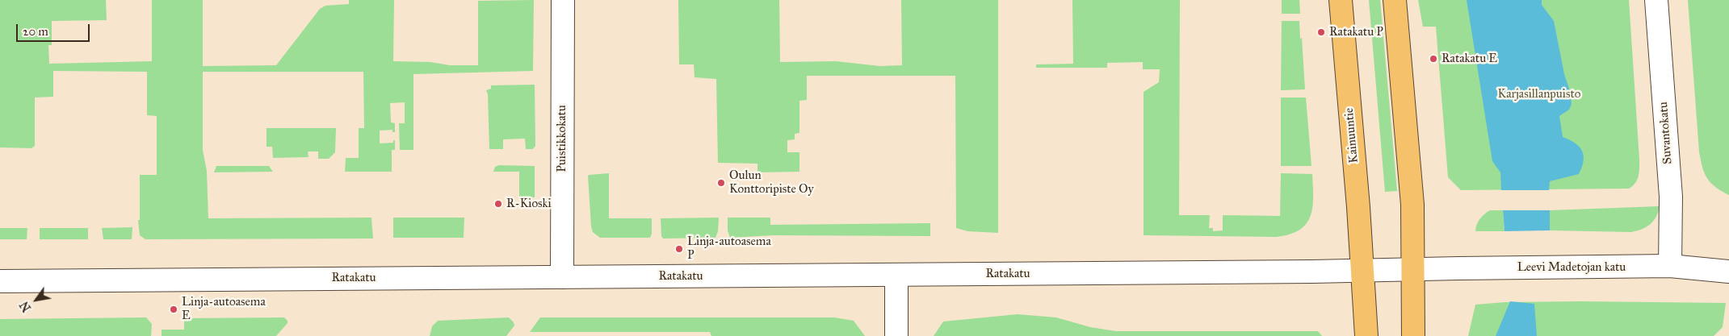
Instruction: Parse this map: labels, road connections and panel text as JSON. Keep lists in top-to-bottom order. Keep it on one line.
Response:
{"streets":{"main road":["Kainuuntie"],"street":["Suvantokatu","Puistikkokatu","Leevi Madetojan katu","Ratakatu"]},"crossings":[["Suvantokatu","Leevi Madetojan katu"],["Kainuuntie","Leevi Madetojan katu"],["Kainuuntie","Ratakatu"],["Puistikkokatu","Ratakatu"],["Leevi Madetojan katu","Ratakatu"]],"parks":["Karjasillanpuisto"],"places":["Ratakatu P","Ratakatu E","Oulun Konttoripiste Oy","R-Kioski","Linja-autoasema P","Linja-autoasema E"],"scale_bar":"20 m","north":"bottom left"}
